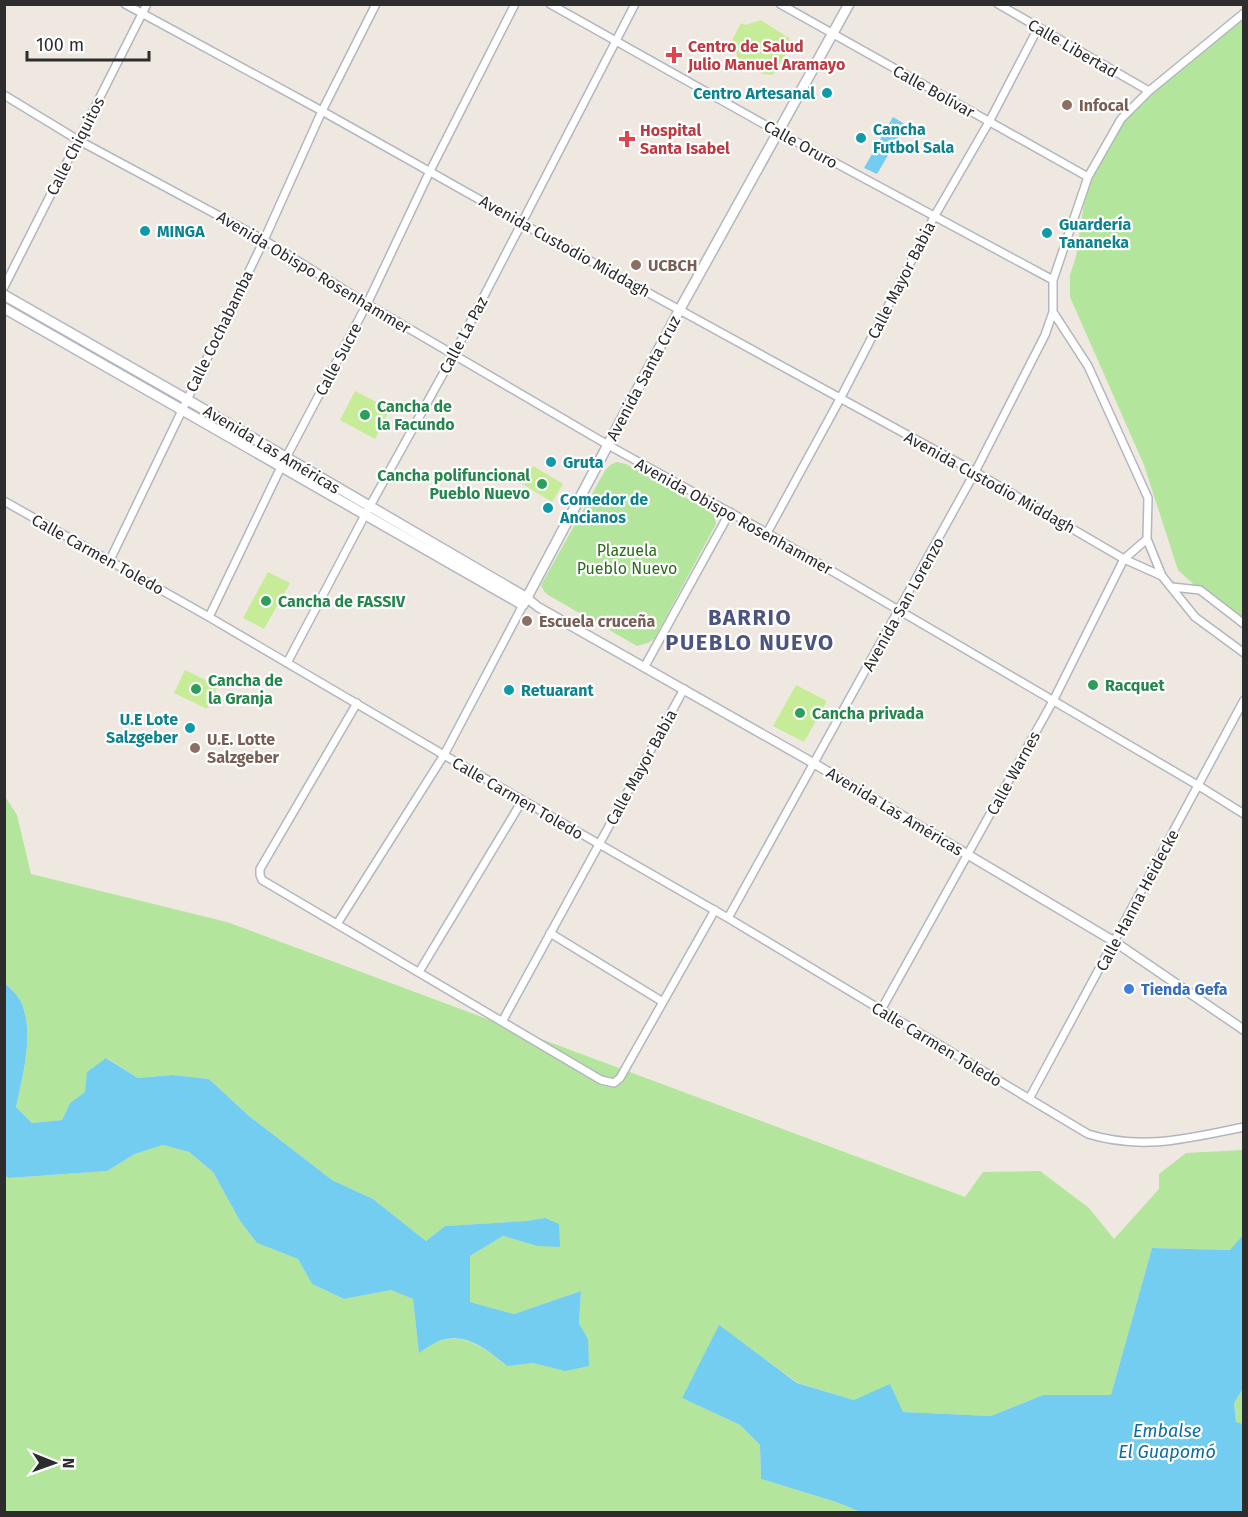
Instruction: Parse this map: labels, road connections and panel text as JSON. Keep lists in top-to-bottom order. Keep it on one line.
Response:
{"streets":{"main road":["Avenida Santa Cruz","Avenida Las Américas"],"street":["Calle Libertad","Calle Bolívar","Calle Oruro","Calle Chiquitos","Avenida Custodio Middagh","Avenida Obispo Rosenhammer","Calle Mayor Babia","Calle Cochabamba","Calle La Paz","Calle Sucre","Calle Carmen Toledo","Avenida San Lorenzo","Calle Warnes","Calle Hanna Heidecke"]},"crossings":[["Calle Libertad","Calle Mayor Babia"],["Calle Libertad","Avenida San Lorenzo"],["Calle Bolívar","Calle Mayor Babia"],["Calle Bolívar","Avenida Santa Cruz"],["Calle Bolívar","Avenida San Lorenzo"],["Calle Oruro","Calle Mayor Babia"],["Calle Oruro","Calle La Paz"],["Calle Oruro","Avenida Santa Cruz"],["Calle Oruro","Avenida San Lorenzo"],["Calle Chiquitos","Avenida Custodio Middagh"],["Calle Chiquitos","Avenida Obispo Rosenhammer"],["Avenida Custodio Middagh","Calle Mayor Babia"],["Avenida Custodio Middagh","Calle Cochabamba"],["Avenida Custodio Middagh","Calle La Paz"],["Avenida Custodio Middagh","Calle Sucre"],["Avenida Custodio Middagh","Avenida Santa Cruz"],["Avenida Custodio Middagh","Avenida San Lorenzo"],["Avenida Custodio Middagh","Calle Warnes"],["Avenida Obispo Rosenhammer","Calle Mayor Babia"],["Avenida Obispo Rosenhammer","Calle Cochabamba"],["Avenida Obispo Rosenhammer","Calle La Paz"],["Avenida Obispo Rosenhammer","Calle Sucre"],["Avenida Obispo Rosenhammer","Avenida Santa Cruz"],["Avenida Obispo Rosenhammer","Avenida San Lorenzo"],["Avenida Obispo Rosenhammer","Calle Warnes"],["Avenida Obispo Rosenhammer","Calle Hanna Heidecke"],["Calle Mayor Babia","Avenida Las Américas"],["Calle Mayor Babia","Calle Carmen Toledo"],["Calle Cochabamba","Avenida Las Américas"],["Calle Cochabamba","Calle Carmen Toledo"],["Calle La Paz","Avenida Las Américas"],["Calle La Paz","Calle Carmen Toledo"],["Calle Sucre","Avenida Las Américas"],["Calle Sucre","Calle Carmen Toledo"],["Avenida Santa Cruz","Avenida Las Américas"],["Avenida Santa Cruz","Calle Carmen Toledo"],["Avenida Las Américas","Avenida San Lorenzo"],["Avenida Las Américas","Calle Warnes"],["Avenida Las Américas","Calle Hanna Heidecke"],["Calle Carmen Toledo","Avenida San Lorenzo"],["Calle Carmen Toledo","Calle Warnes"],["Calle Carmen Toledo","Calle Hanna Heidecke"]],"districts":["BARRIO PUEBLO NUEVO"],"water":["Embalse El Guapomó"],"parks":["Plazuela Pueblo Nuevo"],"places":{"health":["Centro de Salud Julio Manuel Aramayo","Hospital Santa Isabel"],"other":["Centro Artesanal","Infocal","Cancha Futbol Sala","MINGA","Guardería Tananeka","UCBCH","Cancha de la Facundo","Gruta","Cancha polifuncional Pueblo Nuevo","Comedor de Ancianos","Cancha de FASSIV","Escuela cruceña","Racquet","Cancha de la Granja","Retuarant","Cancha privada","U.E Lote Salzgeber","U.E. Lotte Salzgeber","Tienda Gefa"]},"scale_bar":"100 m","north":"right"}
